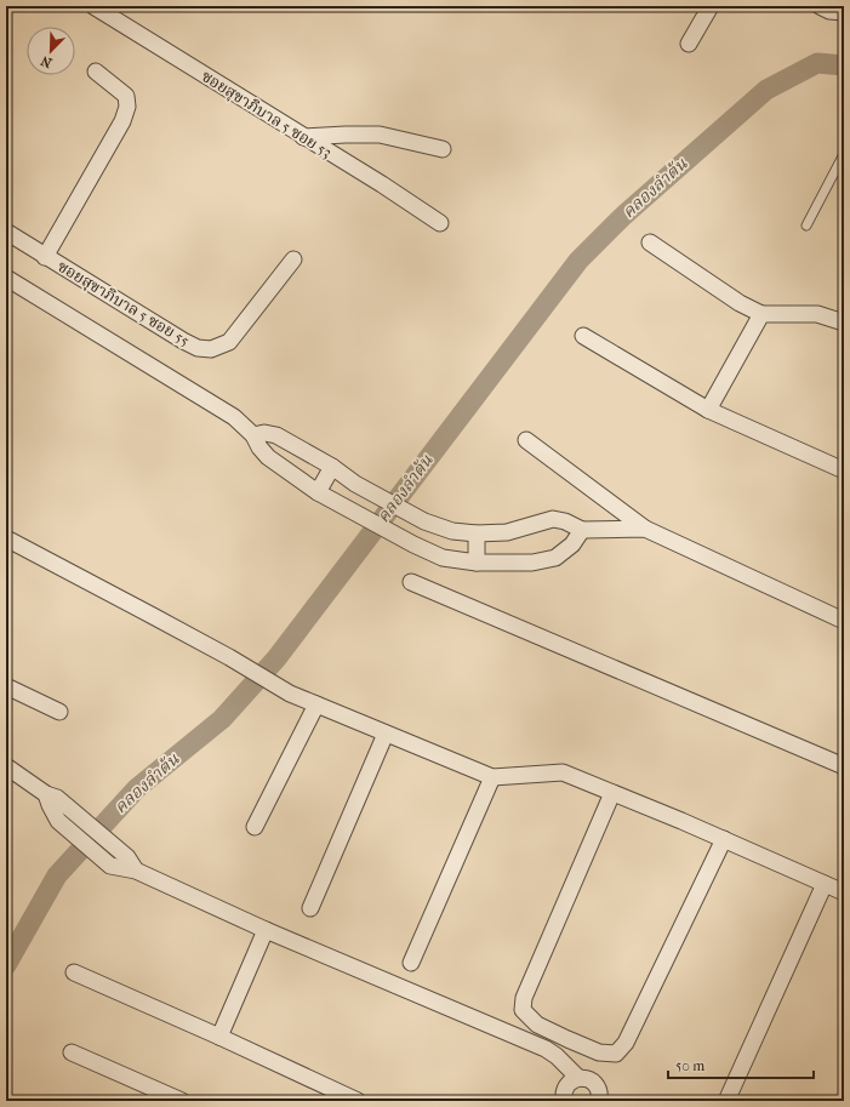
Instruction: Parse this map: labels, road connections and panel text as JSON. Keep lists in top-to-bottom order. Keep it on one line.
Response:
{"streets":{"street":["ซอยสุขาภิบาล 5 ซอย 53","ซอยสุขาภิบาล 5 ซอย 55"]},"water":["คลองลำต้น"],"scale_bar":"50 m","north":"bottom left"}
